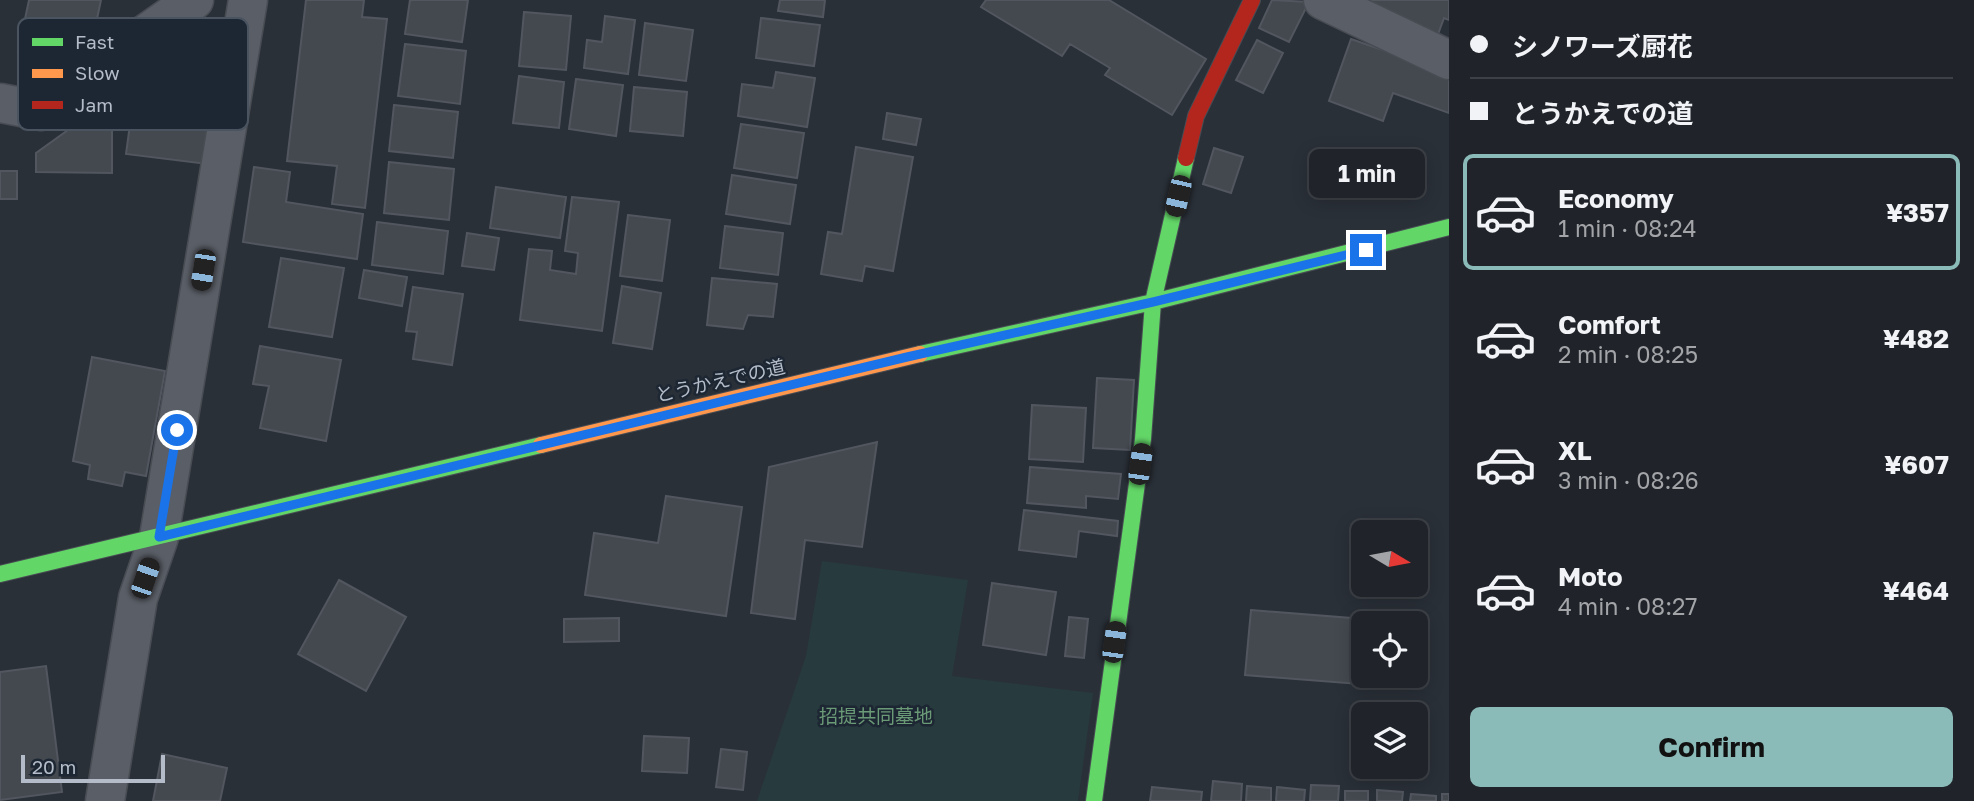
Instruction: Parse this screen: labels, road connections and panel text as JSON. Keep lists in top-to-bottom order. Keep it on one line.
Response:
{"streets":{"street":["とうかえでの道"]},"parks":["招提共同墓地"],"legend":["Fast","Slow","Jam"],"scale_bar":"20 m","north":"right","page":{"banner":["シノワーズ厨花","とうかえでの道"],"bubble":"1 min","list":[{"name":"Economy","note":"1 min · 08:24","value":"¥357"},{"name":"Comfort","note":"2 min · 08:25","value":"¥482"},{"name":"XL","note":"3 min · 08:26","value":"¥607"},{"name":"Moto","note":"4 min · 08:27","value":"¥464"}],"buttons":"Confirm","scale":"20 m"}}
